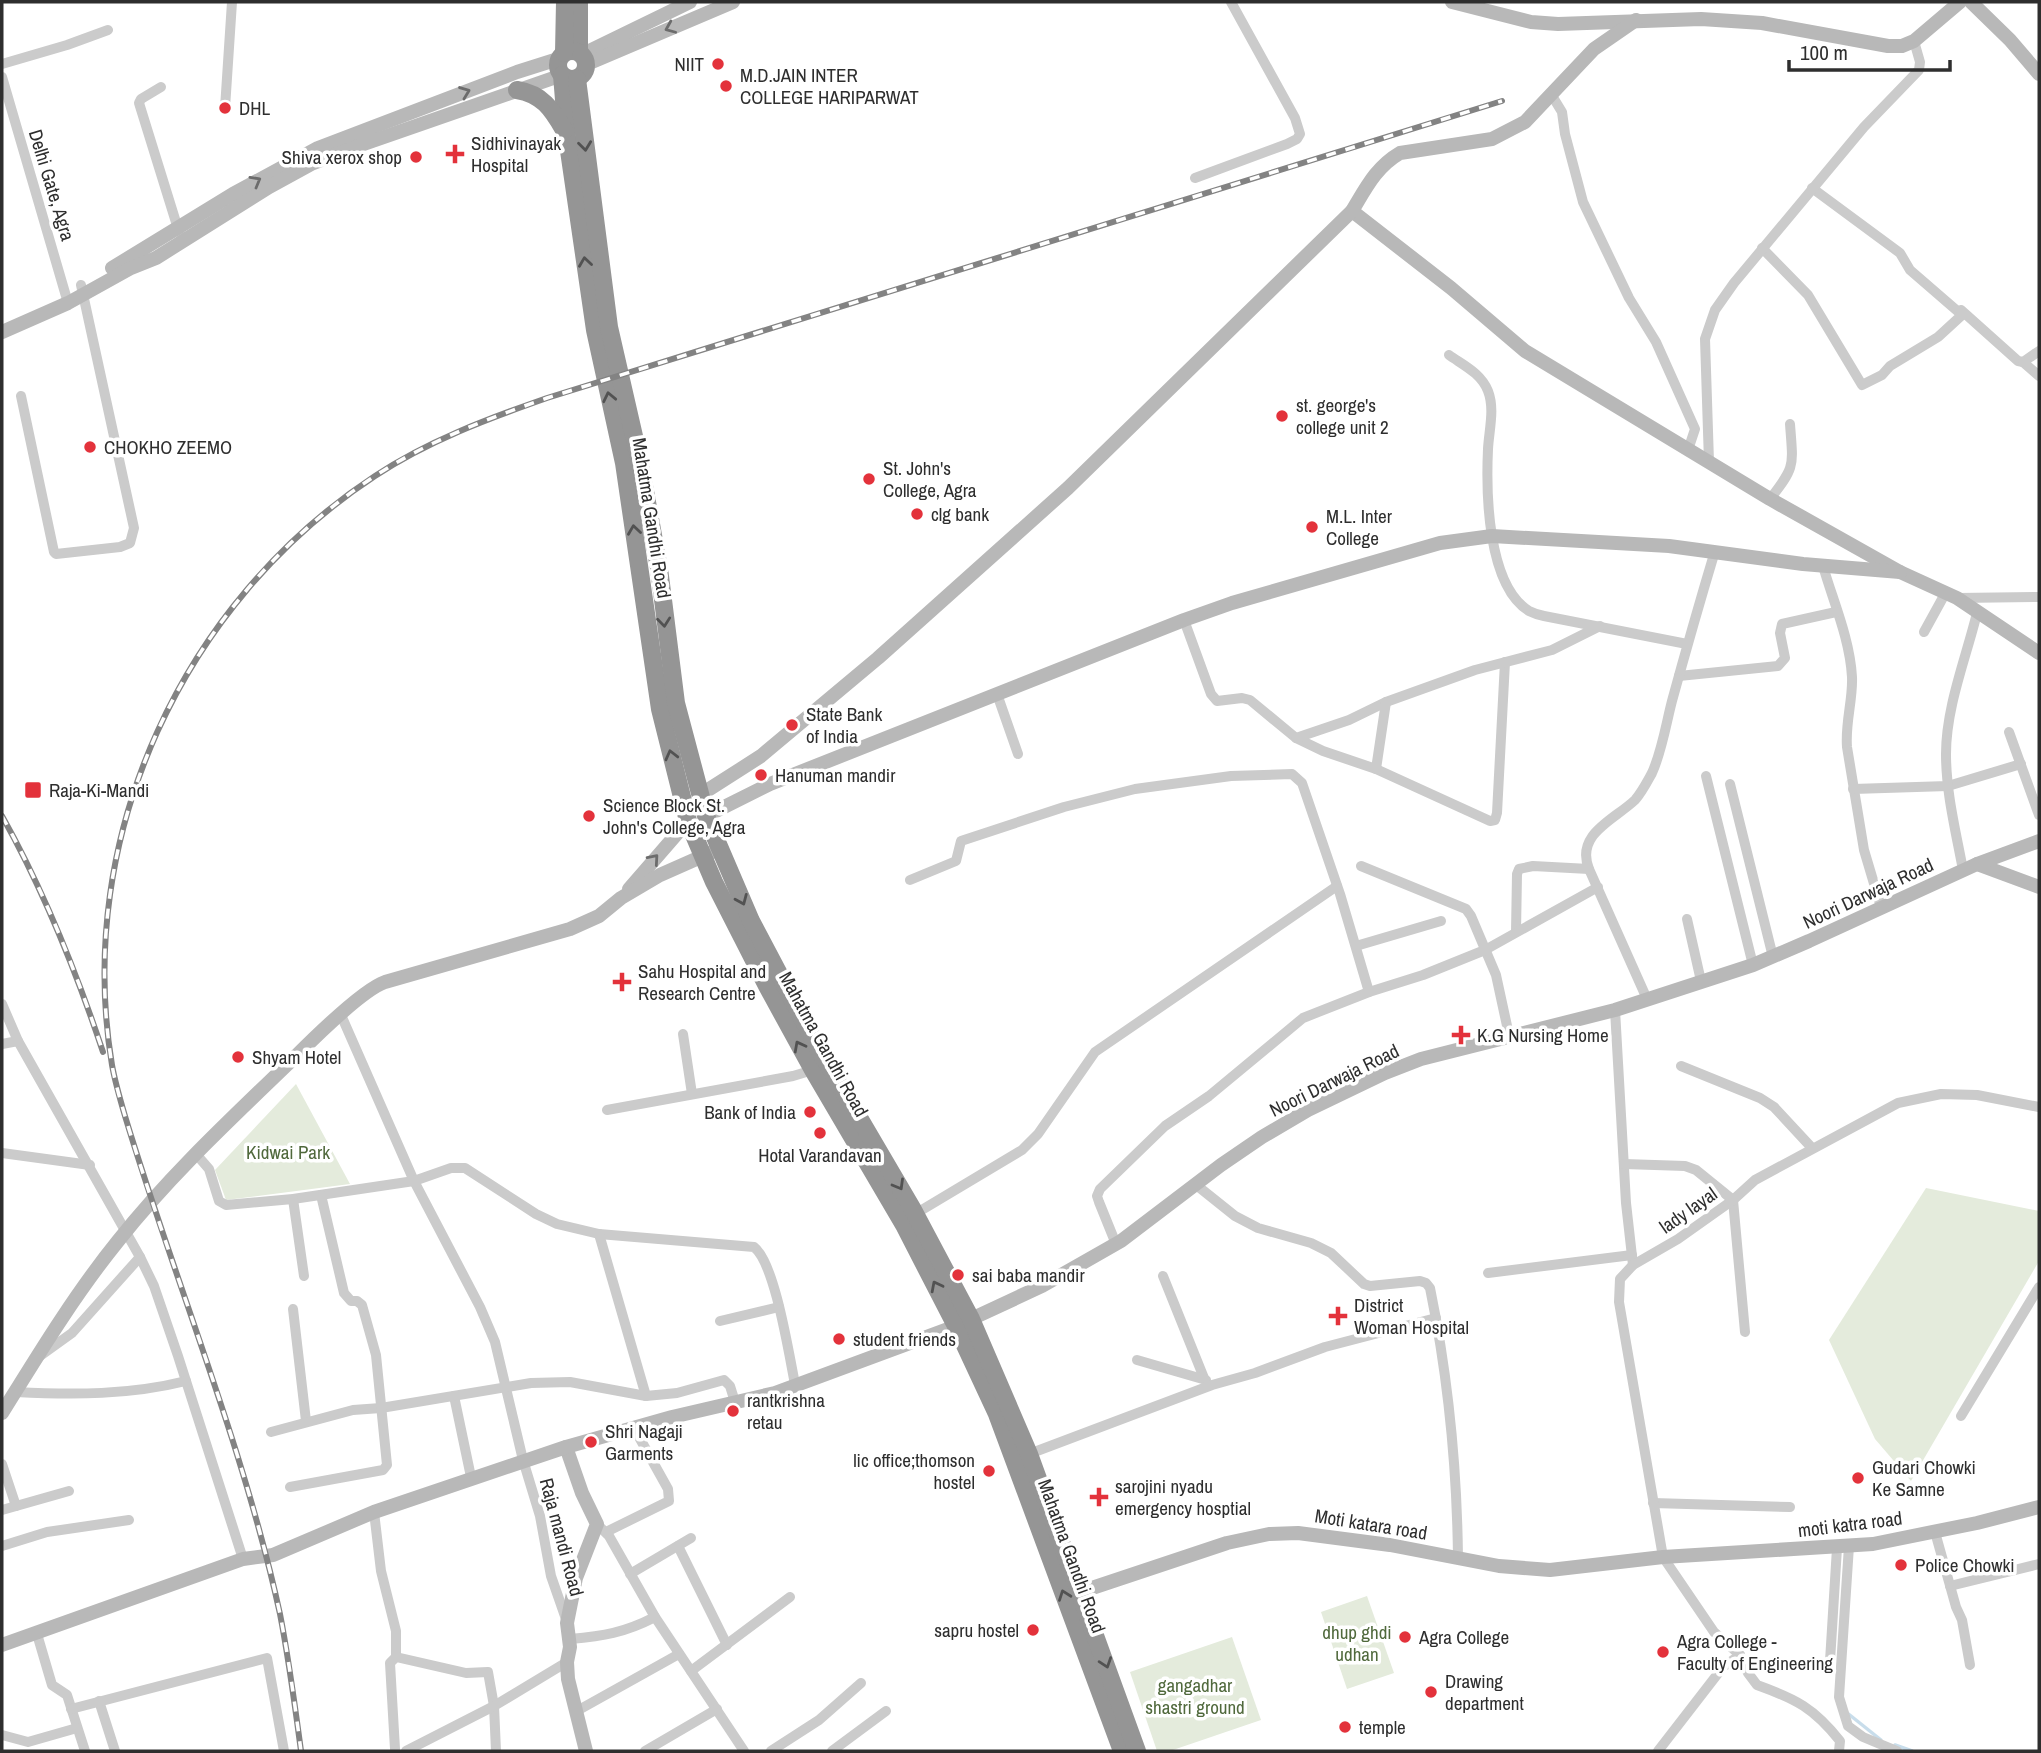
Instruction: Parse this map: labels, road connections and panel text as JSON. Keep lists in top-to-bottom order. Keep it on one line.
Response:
{"streets":{"highway":["Mahatma Gandhi Road"],"street":["Delhi Gate, Agra","Noori Darwaja Road","lady layal","Moti katara road","moti katra road","Raja mandi Road"]},"crossings":[["Mahatma Gandhi Road","Noori Darwaja Road"],["Mahatma Gandhi Road","Moti katara road"],["Noori Darwaja Road","Raja mandi Road"],["Moti katara road","moti katra road"]],"parks":["Kidwai Park","dhup ghdi udhan","gangadhar shastri ground"],"places":{"other":["NIIT","M.D.JAIN INTER COLLEGE HARIPARWAT","DHL","Shiva xerox shop","st. george's college unit 2","CHOKHO ZEEMO","St. John's College, Agra","clg bank","M.L. Inter College","State Bank of India","Hanuman mandir","Science Block St. John's College, Agra","Shyam Hotel","Bank of India","Hotal Varandavan","sai baba mandir","student friends","rantkrishna retau","Shri Nagaji Garments","lic office;thomson hostel","Gudari Chowki Ke Samne","Police Chowki","sapru hostel","Agra College","Agra College - Faculty of Engineering","Drawing department","temple"],"health":["Sidhivinayak Hospital","Sahu Hospital and Research Centre","K.G Nursing Home","District Woman Hospital","sarojini nyadu emergency hosptial"],"transit":["Raja-Ki-Mandi"]},"scale_bar":"100 m"}
